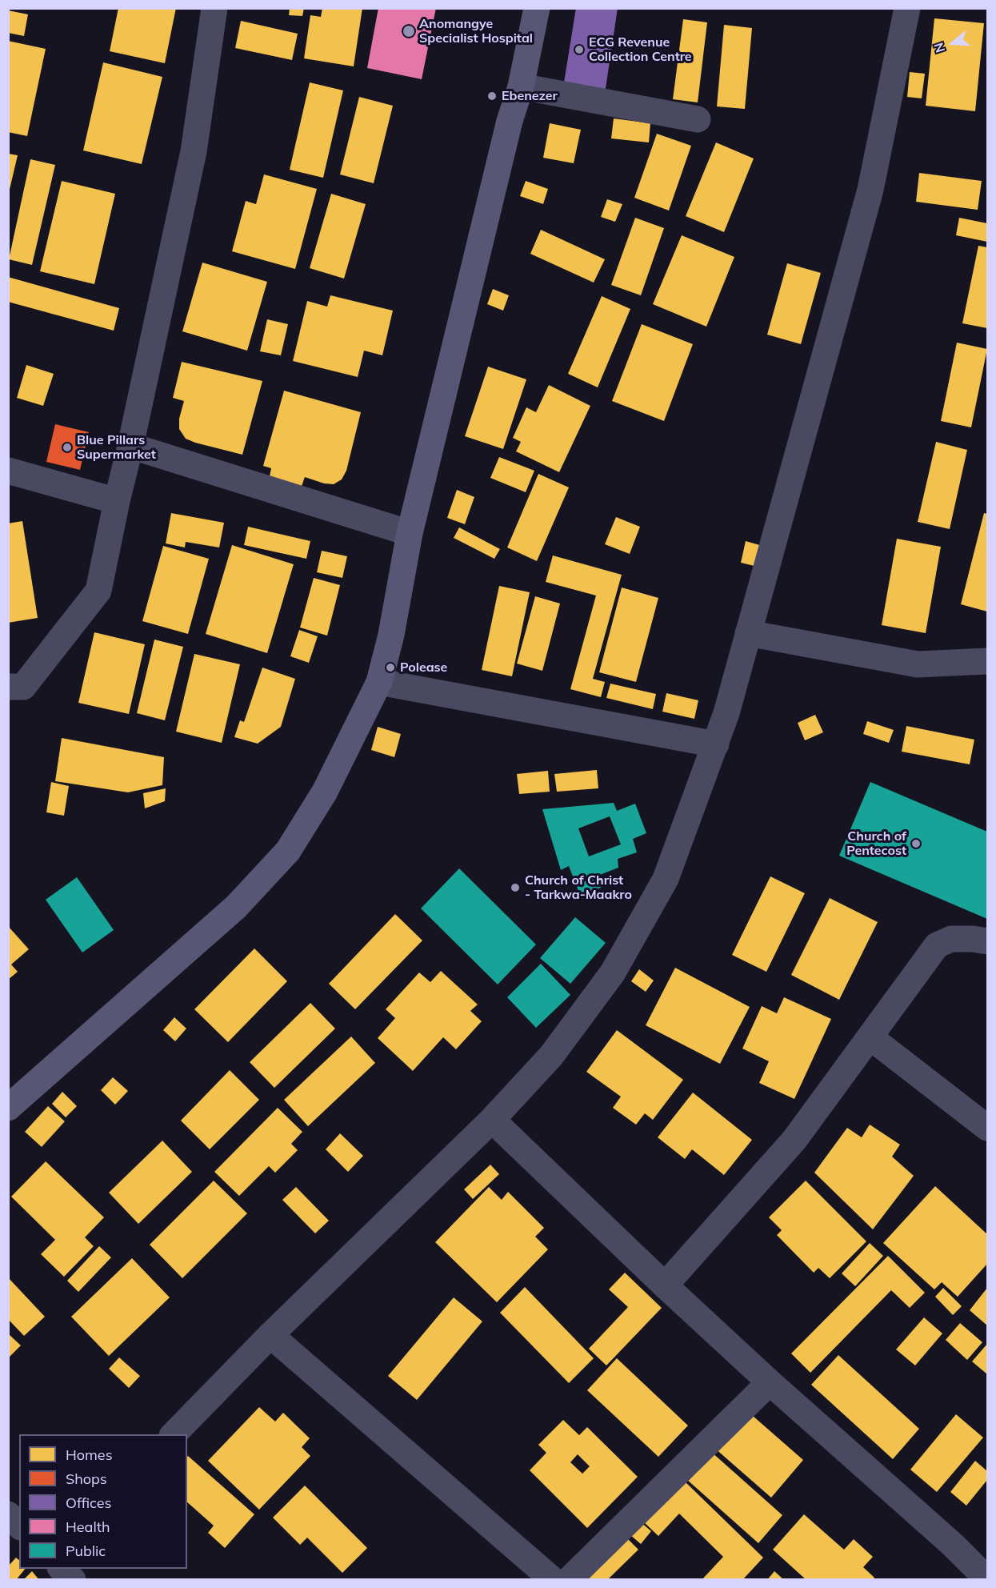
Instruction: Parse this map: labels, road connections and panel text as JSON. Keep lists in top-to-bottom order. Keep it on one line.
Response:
{"places":["Anomangye Specialist Hospital","ECG Revenue Collection Centre","Ebenezer","Blue Pillars Supermarket","Polease","Church of Pentecost","Church of Christ - Tarkwa-Maakro"],"legend":["Homes","Shops","Offices","Health","Public"],"north":"left"}
